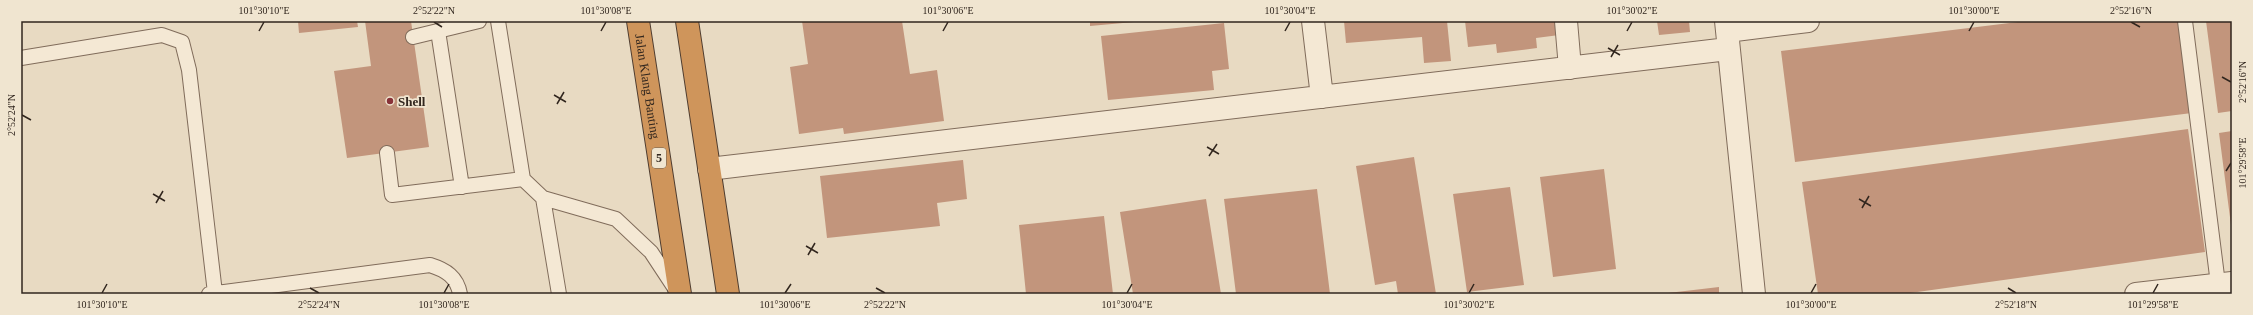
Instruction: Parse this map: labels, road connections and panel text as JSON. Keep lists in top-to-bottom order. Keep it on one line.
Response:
{"streets":{"highway":["Jalan Klang Banting","5"]},"places":["Shell"],"coordinates":["101°30'10\"E","2°52'22\"N","101°30'08\"E","101°30'06\"E","101°30'04\"E","101°30'02\"E","101°30'00\"E","2°52'16\"N","2°52'24\"N","101°29'58\"E","2°52'18\"N"]}
